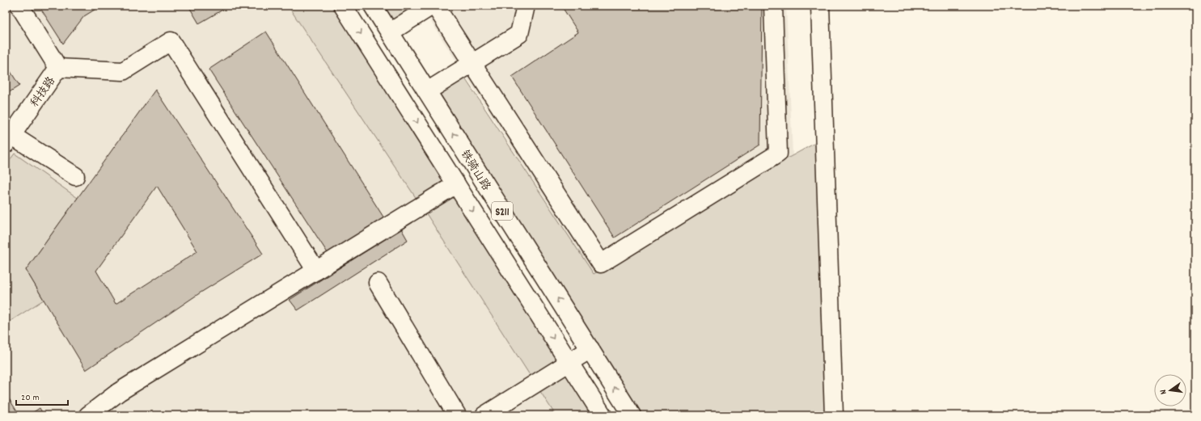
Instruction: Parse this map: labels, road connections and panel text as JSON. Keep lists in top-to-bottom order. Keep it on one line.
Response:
{"streets":{"street":["科技路","铁骑山路","S211"]},"scale_bar":"20 m","north":"left"}
